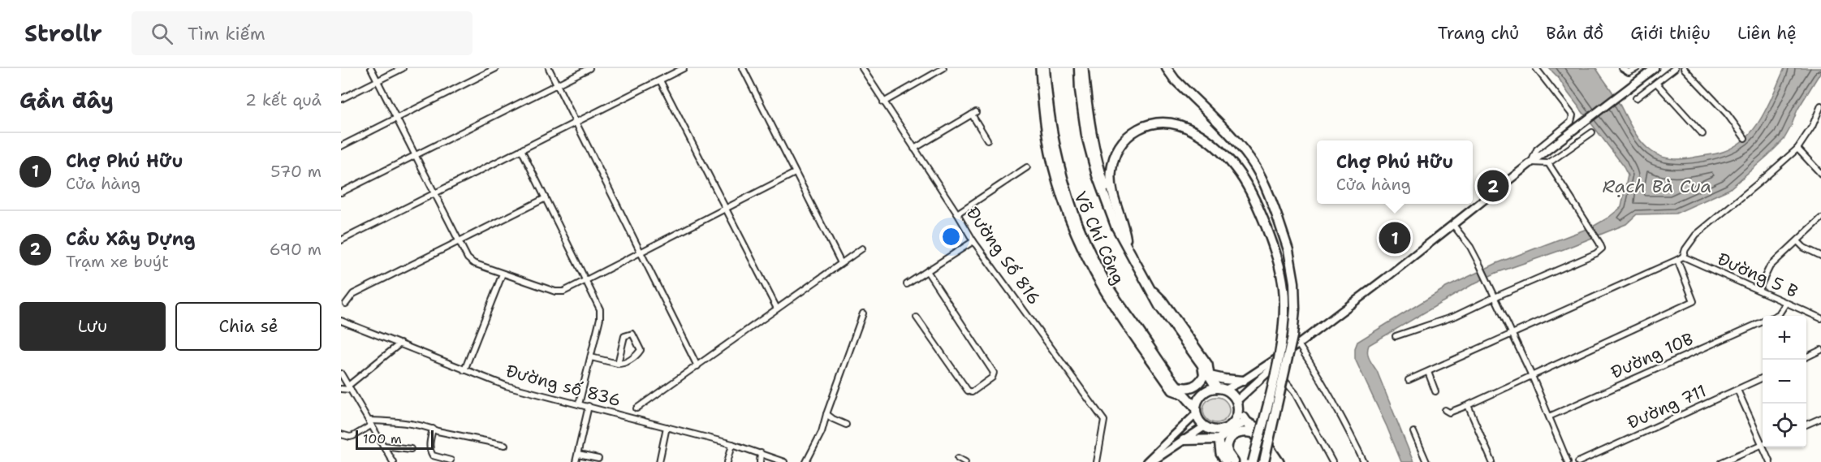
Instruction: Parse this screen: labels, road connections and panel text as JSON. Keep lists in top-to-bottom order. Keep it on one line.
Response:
{"streets":{"highway":["Võ Chí Công"],"street":["Đường Số 816","Đường 5 B","Đường 10B","Đường số 836","Đường 711"]},"crossings":[["Đường 5 B","Đường 10B"]],"water":["Rạch Bà Cua"],"scale_bar":"100 m","page":{"header":"Strollr","search":"Tìm kiếm","nav":["Trang chủ","Bản đồ","Giới thiệu","Liên hệ"],"heading":["Gần đây","2 kết quả"],"list":[{"mark":"1","name":"Chợ Phú Hữu","note":"Cửa hàng","value":"570 m"},{"mark":"2","name":"Cầu Xây Dựng","note":"Trạm xe buýt","value":"690 m"}],"popup":["Chợ Phú Hữu","Cửa hàng"],"pins":["2","1"],"buttons":["Lưu","Chia sẻ"],"map_buttons":["+","−"],"scale":"100 m"}}
